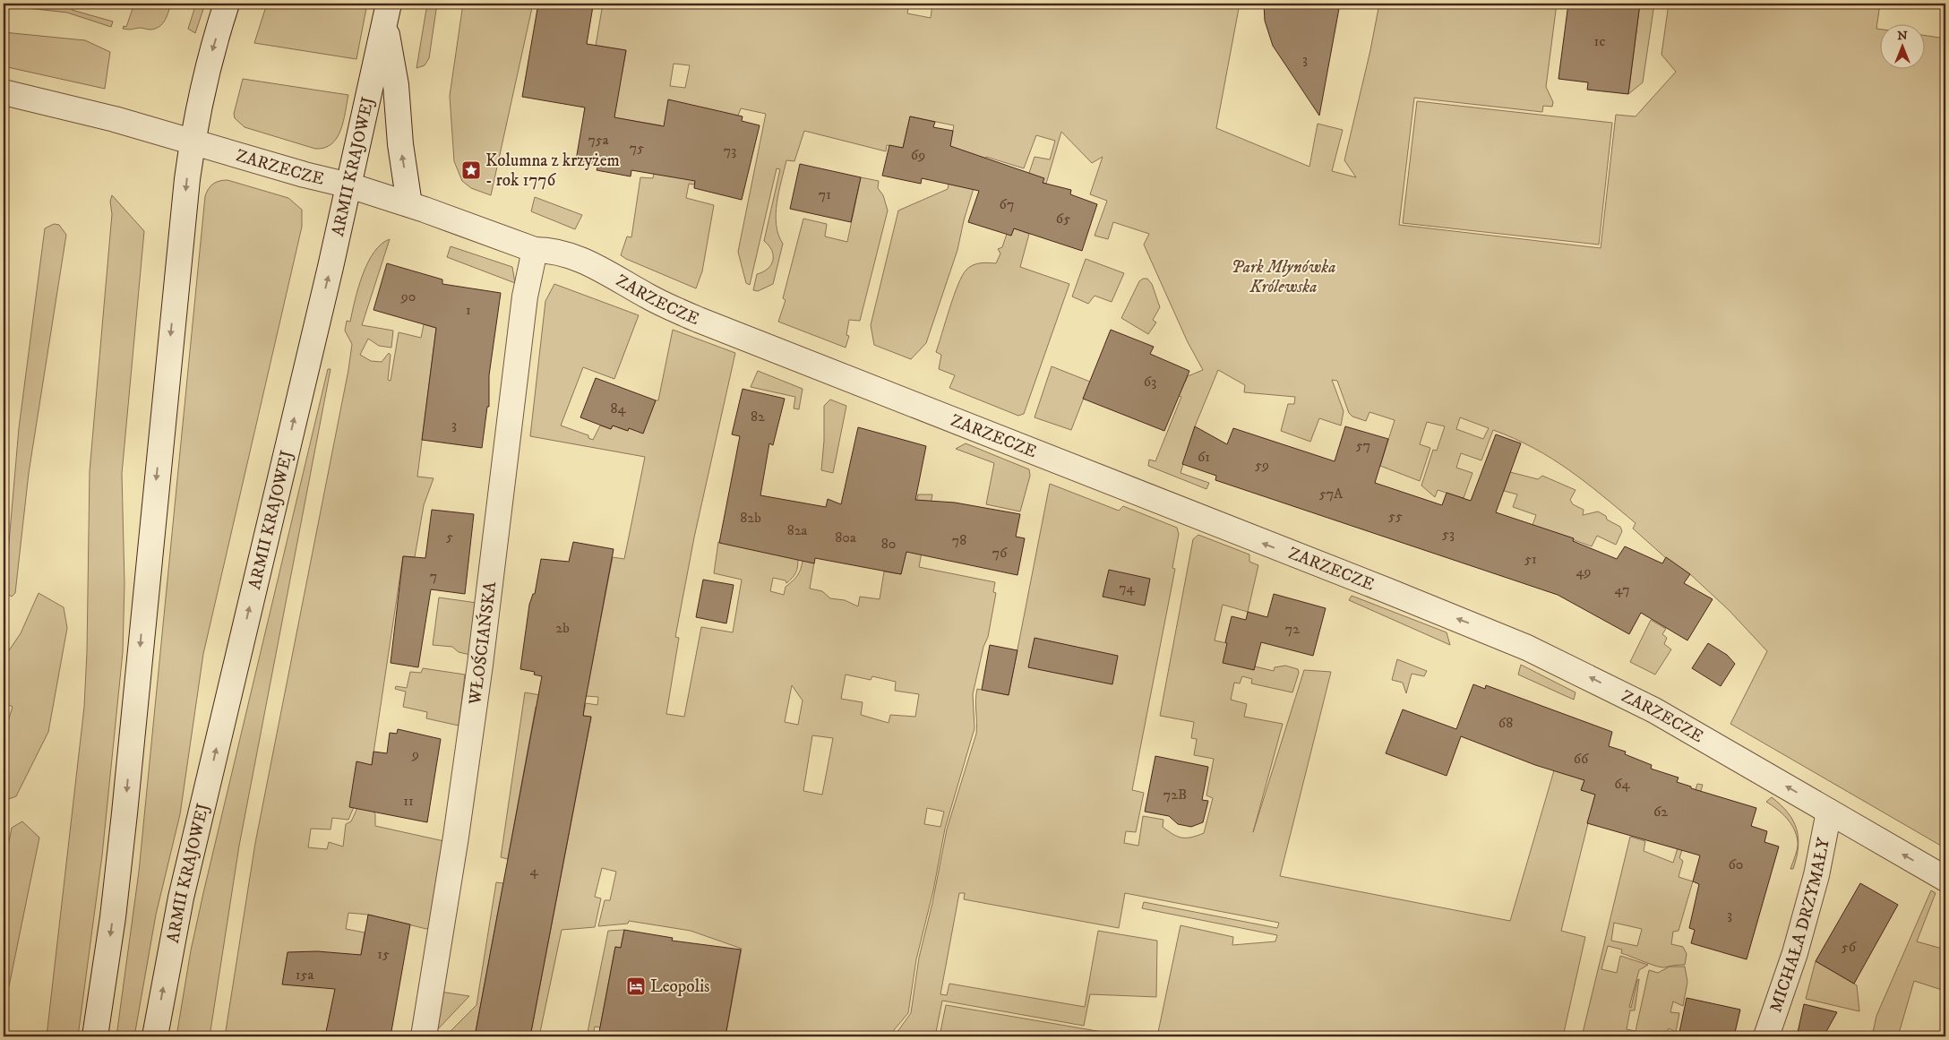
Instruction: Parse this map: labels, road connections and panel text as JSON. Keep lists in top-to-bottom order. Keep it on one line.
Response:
{"streets":{"street":["ZARZECZE","ARMII KRAJOWEJ","WŁOŚCIAŃSKA","MICHAŁA DRZYMAŁY"]},"crossings":[["ZARZECZE","ARMII KRAJOWEJ"],["ZARZECZE","WŁOŚCIAŃSKA"],["ZARZECZE","MICHAŁA DRZYMAŁY"]],"one_way":["ZARZECZE"],"parks":["Park Młynówka Królewska"],"places":{"place":["Kolumna z krzyżem - rok 1776"],"hotel":["Leopolis"]},"house_numbers":["1c","3","75a","75","73","69","71","67","65","90","1","63","84","82","3","57","61","59","57A","55","82b","82a","53","5","80a","78","80","76","51","49","7","74","47","2b","72","68","9","66","64","72B","11","62","60","4","3","56","15","15a"],"north":"top"}
